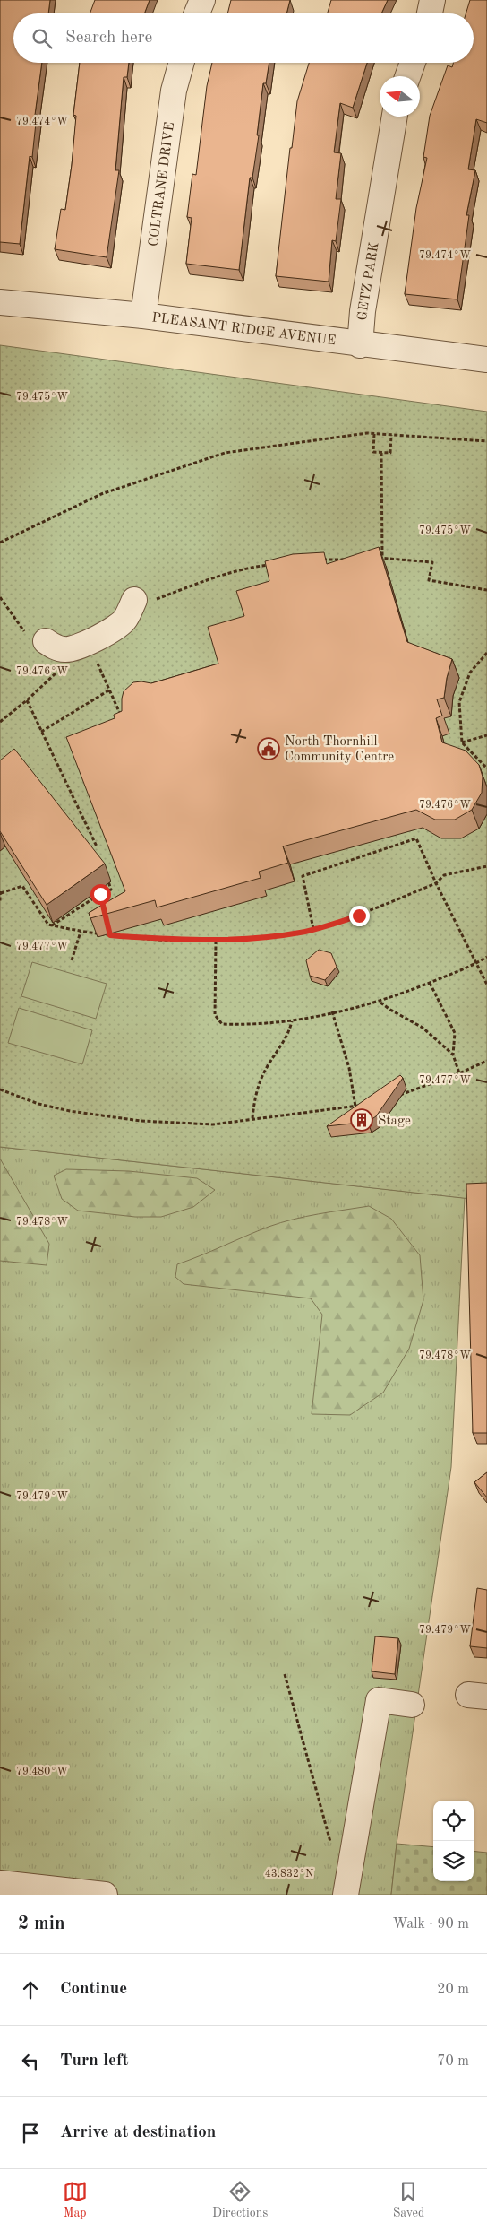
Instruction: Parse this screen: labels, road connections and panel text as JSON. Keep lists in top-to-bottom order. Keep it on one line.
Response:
{"streets":{"street":["COLTRANE DRIVE","GETZ PARK","PLEASANT RIDGE AVENUE"]},"crossings":[["COLTRANE DRIVE","PLEASANT RIDGE AVENUE"],["GETZ PARK","PLEASANT RIDGE AVENUE"]],"places":{"public building":["North Thornhill Community Centre"],"building":["Stage"]},"north":"left","page":{"search":"Search here","heading":["2 min","Walk · 90 m"],"list":[["Continue","20 m"],["Turn left","70 m"],"Arrive at destination"],"nav":["Map","Directions","Saved"]},"coordinates":["79.474°W","79.475°W","79.476°W","79.477°W","79.478°W","79.479°W","79.480°W","43.832°N"]}
